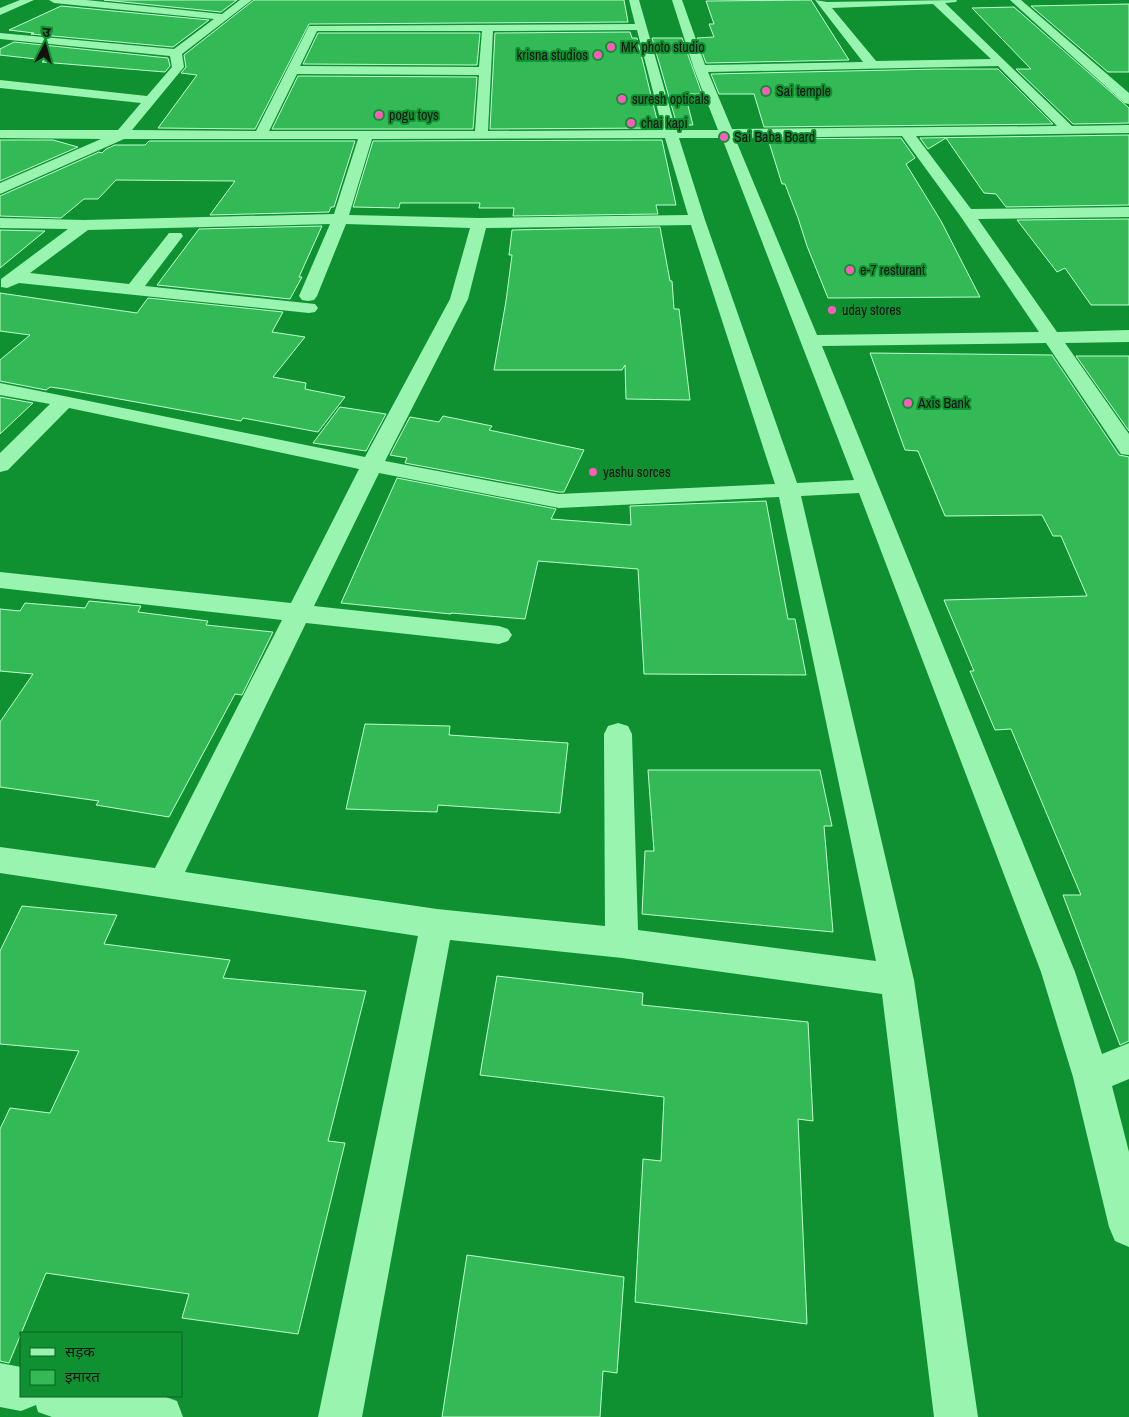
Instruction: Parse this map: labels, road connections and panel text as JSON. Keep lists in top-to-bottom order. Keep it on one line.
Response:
{"places":["MK photo studio","krisna studios","Sai temple","suresh opticals","pogu toys","chai kapi","Sai Baba Board","e-7 resturant","uday stores","Axis Bank","yashu sorces"],"legend":["सड़क","इमारत"],"north":"top"}
